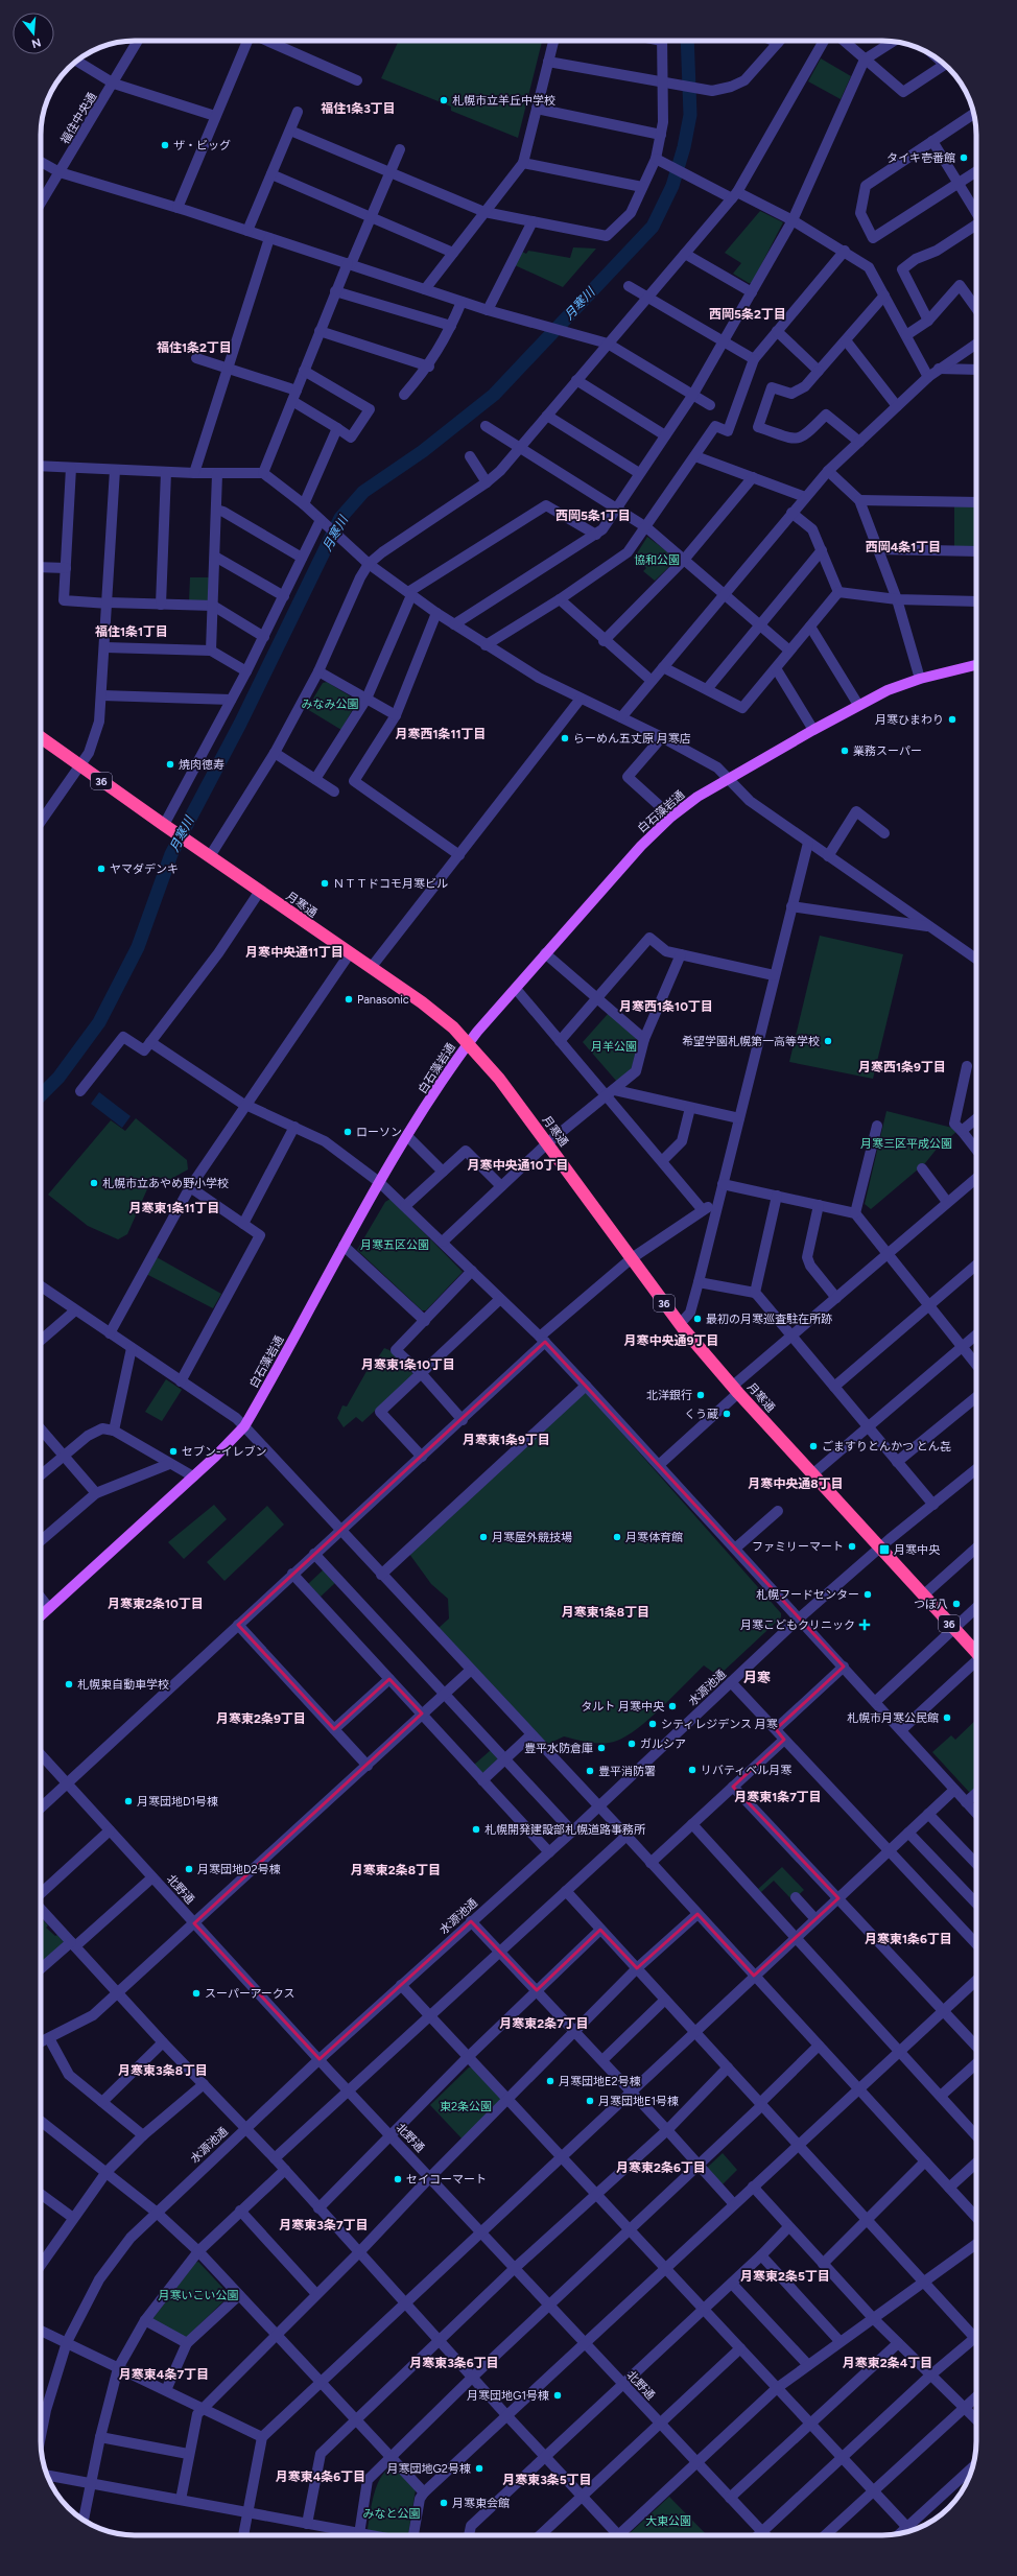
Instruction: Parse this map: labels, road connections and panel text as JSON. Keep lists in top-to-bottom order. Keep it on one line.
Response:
{"streets":{"highway":["36","月寒通"],"main road":["白石藻岩通"],"street":["福住中央通","水源池通","北野通"]},"crossings":[["白石藻岩通","月寒通"],["月寒通","水源池通"],["水源池通","北野通"]],"districts":["福住1条3丁目","西岡5条2丁目","福住1条2丁目","西岡5条1丁目","西岡4条1丁目","福住1条1丁目","月寒西1条11丁目","月寒中央通11丁目","月寒西1条10丁目","月寒西1条9丁目","月寒中央通10丁目","月寒東1条11丁目","月寒中央通9丁目","月寒東1条10丁目","月寒東1条9丁目","月寒中央通8丁目","月寒東2条10丁目","月寒東1条8丁目","月寒","月寒東2条9丁目","月寒東1条7丁目","月寒東2条8丁目","月寒東1条6丁目","月寒東2条7丁目","月寒東3条8丁目","月寒東2条6丁目","月寒東3条7丁目","月寒東2条5丁目","月寒東3条6丁目","月寒東2条4丁目","月寒東4条7丁目","月寒東4条6丁目","月寒東3条5丁目"],"water":["月寒川"],"parks":["協和公園","みなみ公園","月羊公園","月寒三区平成公園","月寒五区公園","東2条公園","月寒いこい公園","みなと公園","大東公園"],"places":{"other":["札幌市立羊丘中学校","ザ・ビッグ","タイキ壱番館","月寒ひまわり","らーめん五丈原 月寒店","業務スーパー","焼肉徳寿","ヤマダデンキ","ＮＴＴドコモ月寒ビル","Panasonic","希望学園札幌第一高等学校","ローソン","札幌市立あやめ野小学校","最初の月寒巡査駐在所跡","北洋銀行","くう蔵","ごますりとんかつ とん㐂","セブン-イレブン","月寒屋外競技場","月寒体育館","ファミリーマート","札幌フードセンター","つぼ八","札幌東自動車学校","タルト 月寒中央","札幌市月寒公民館","シティレジデンス 月寒","ガルシア","豊平水防倉庫","リバティベル月寒","豊平消防署","月寒団地D1号棟","札幌開発建設部札幌道路事務所","月寒団地D2号棟","スーパーアークス","月寒団地E2号棟","月寒団地E1号棟","セイコーマート","月寒団地G1号棟","月寒団地G2号棟","月寒東会館"],"transit":["月寒中央"],"health":["月寒こどもクリニック"]},"north":"bottom"}
